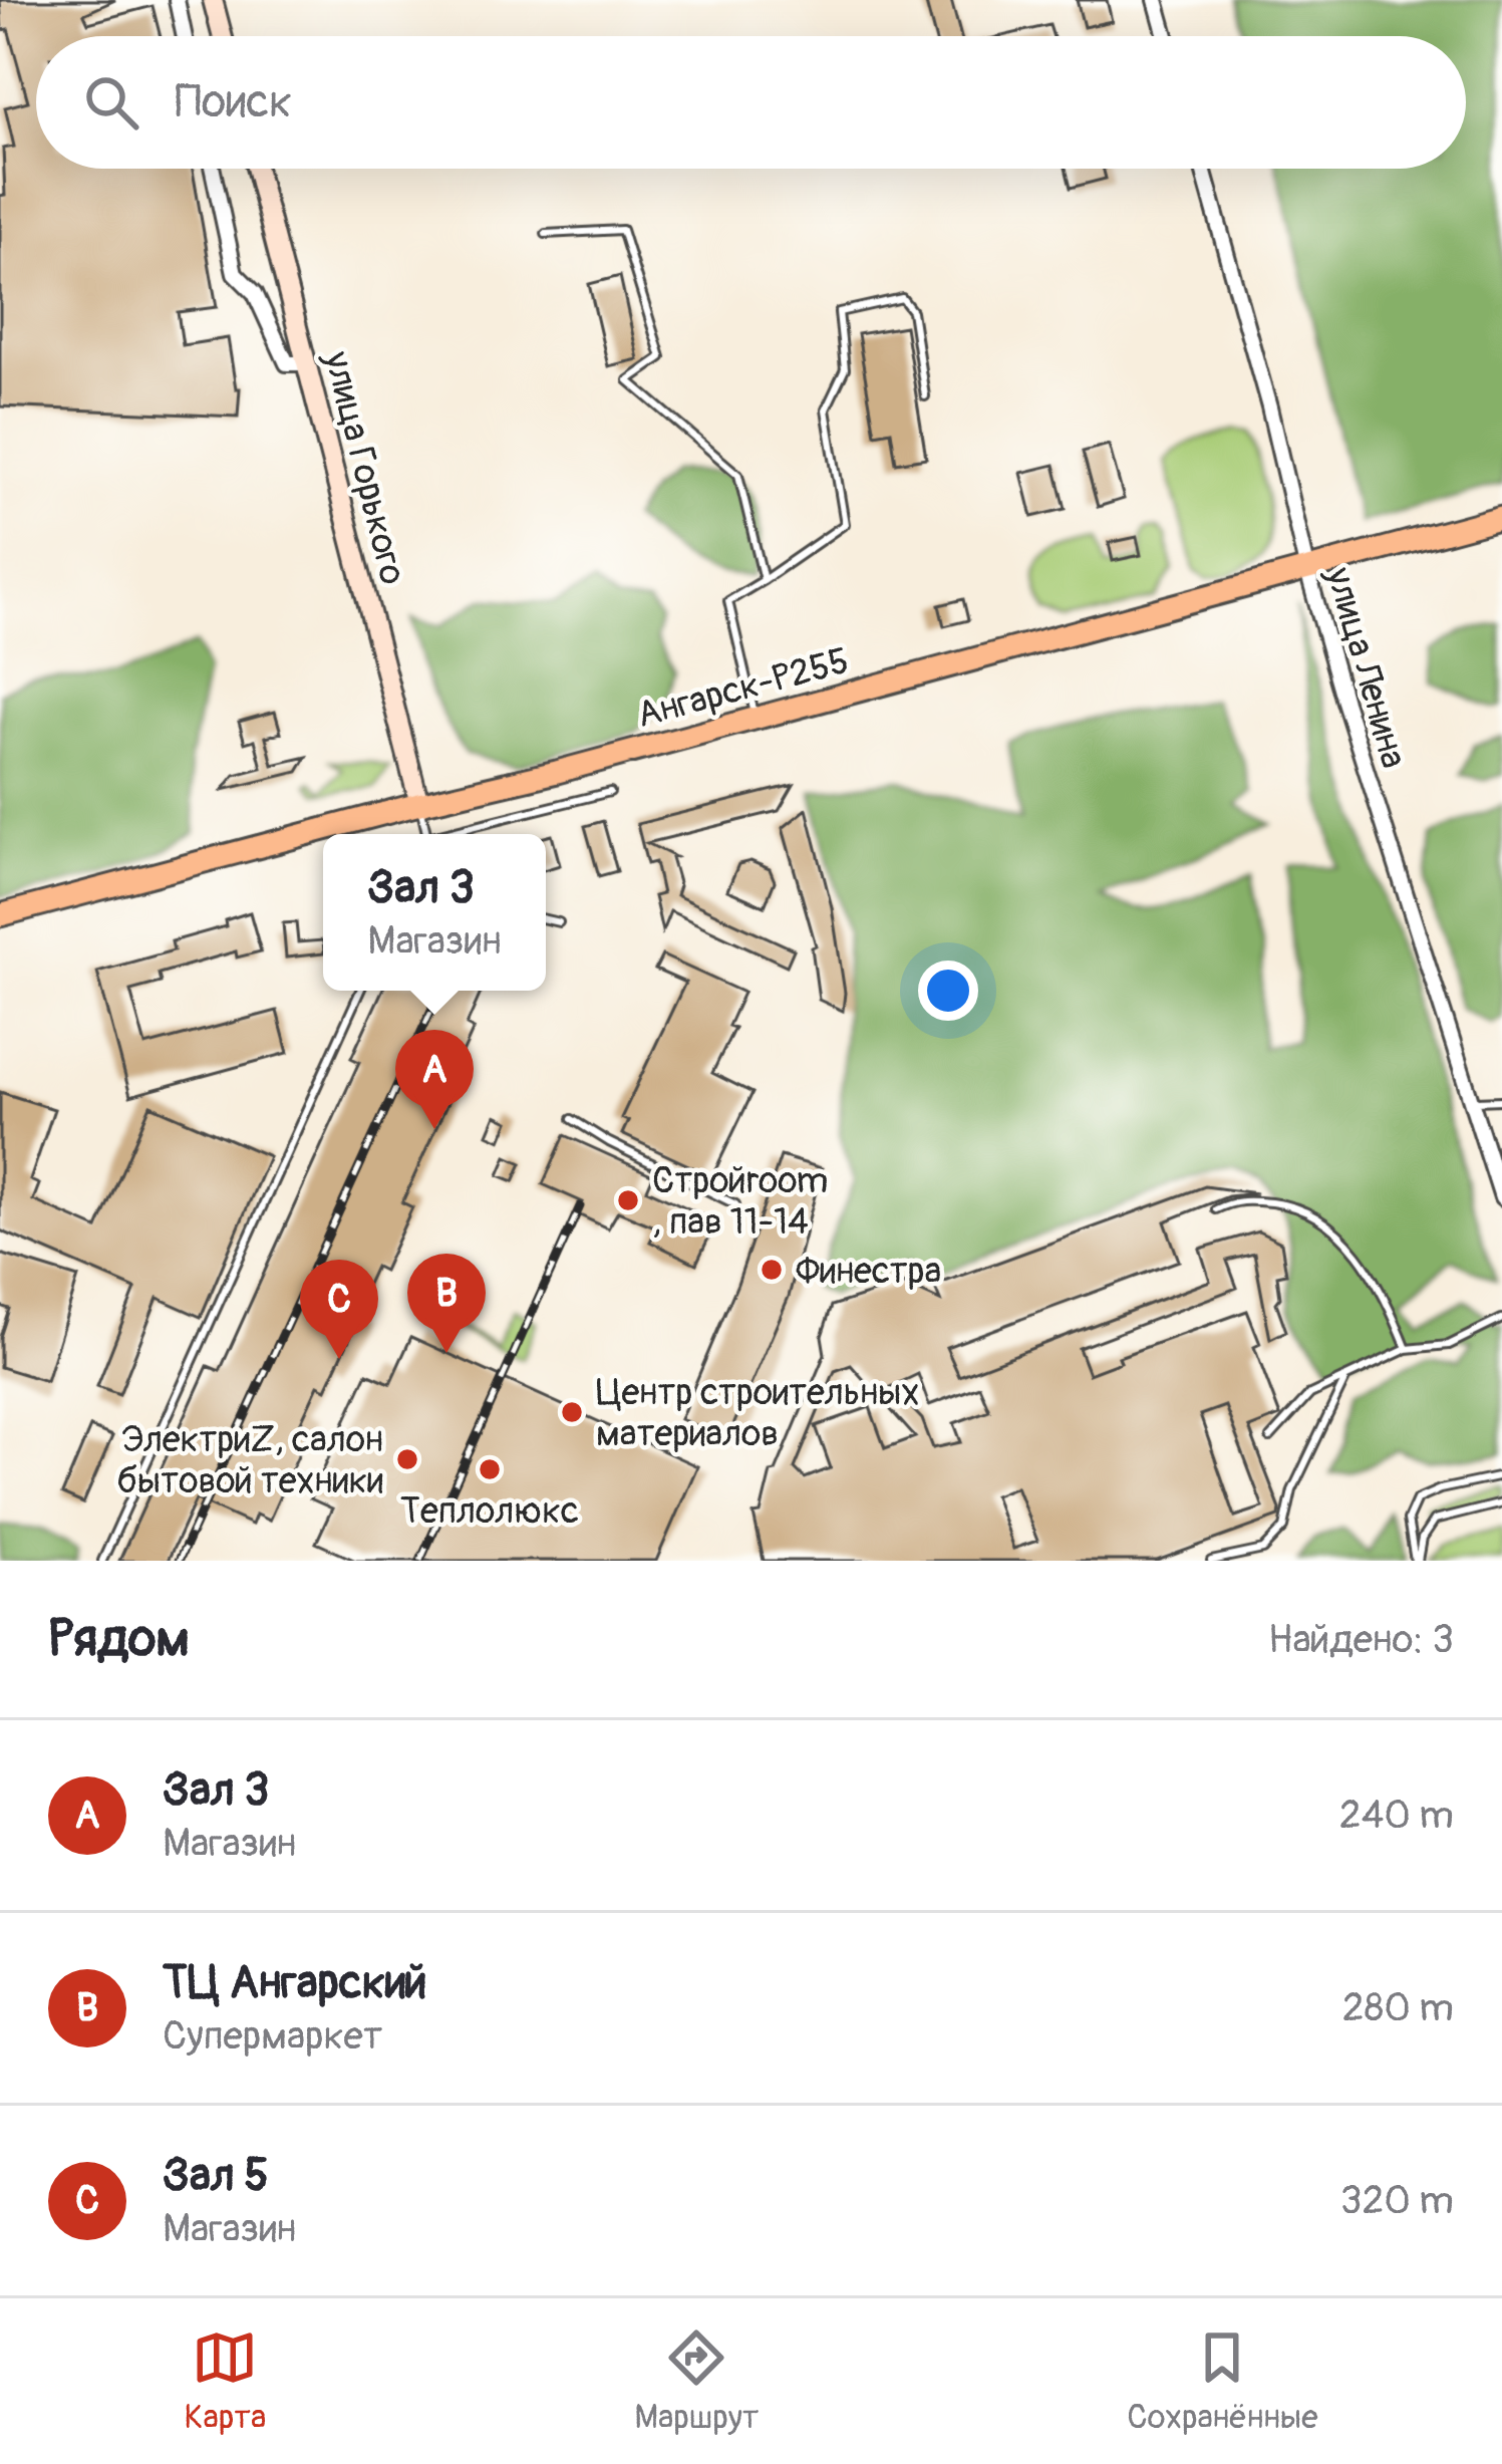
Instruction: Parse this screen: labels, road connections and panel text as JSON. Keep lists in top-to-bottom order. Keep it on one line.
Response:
{"streets":{"main road":["Ангарск-Р255"],"street":["улица Горького","улица Ленина"]},"crossings":[["улица Горького","Ангарск-Р255"],["улица Ленина","Ангарск-Р255"]],"places":["Стройroom , пав 11-14","Финестра","Центр строительных материалов","ЭлектриZ, салон бытовой техники","Теплолюкс"],"page":{"search":"Поиск","popup":["Зал 3","Магазин"],"pins":["A","B","C"],"heading":["Рядом","Найдено: 3"],"list":[{"mark":"A","name":"Зал 3","note":"Магазин","value":"240 m"},{"mark":"B","name":"ТЦ Ангарский","note":"Супермаркет","value":"280 m"},{"mark":"C","name":"Зал 5","note":"Магазин","value":"320 m"}],"nav":["Карта","Маршрут","Сохранённые"]}}
